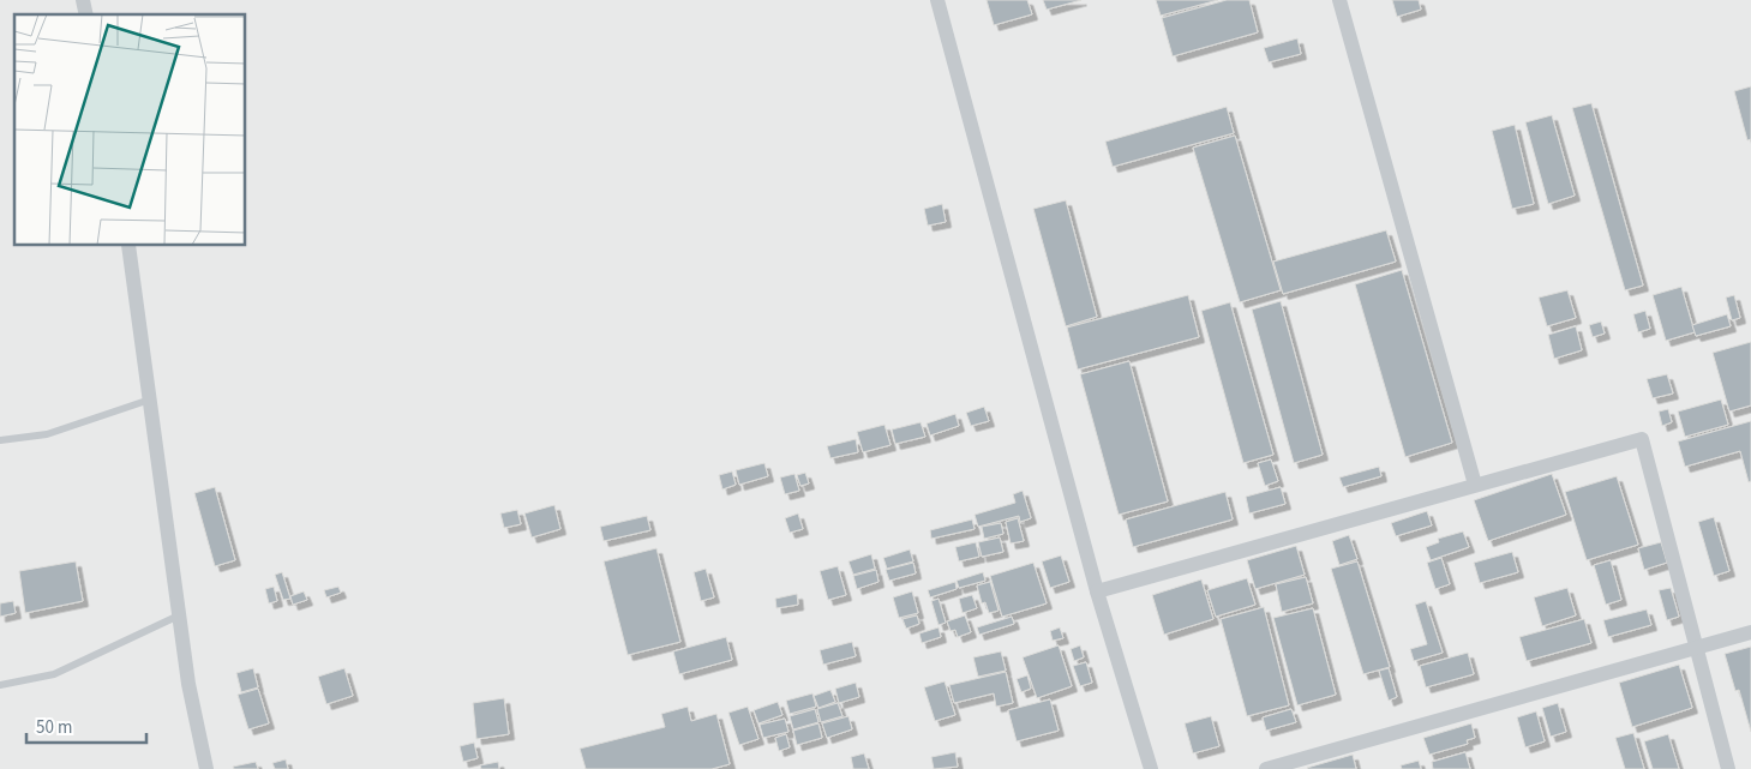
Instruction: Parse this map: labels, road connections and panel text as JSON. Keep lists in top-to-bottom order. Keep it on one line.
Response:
{"scale_bar":"50 m"}
